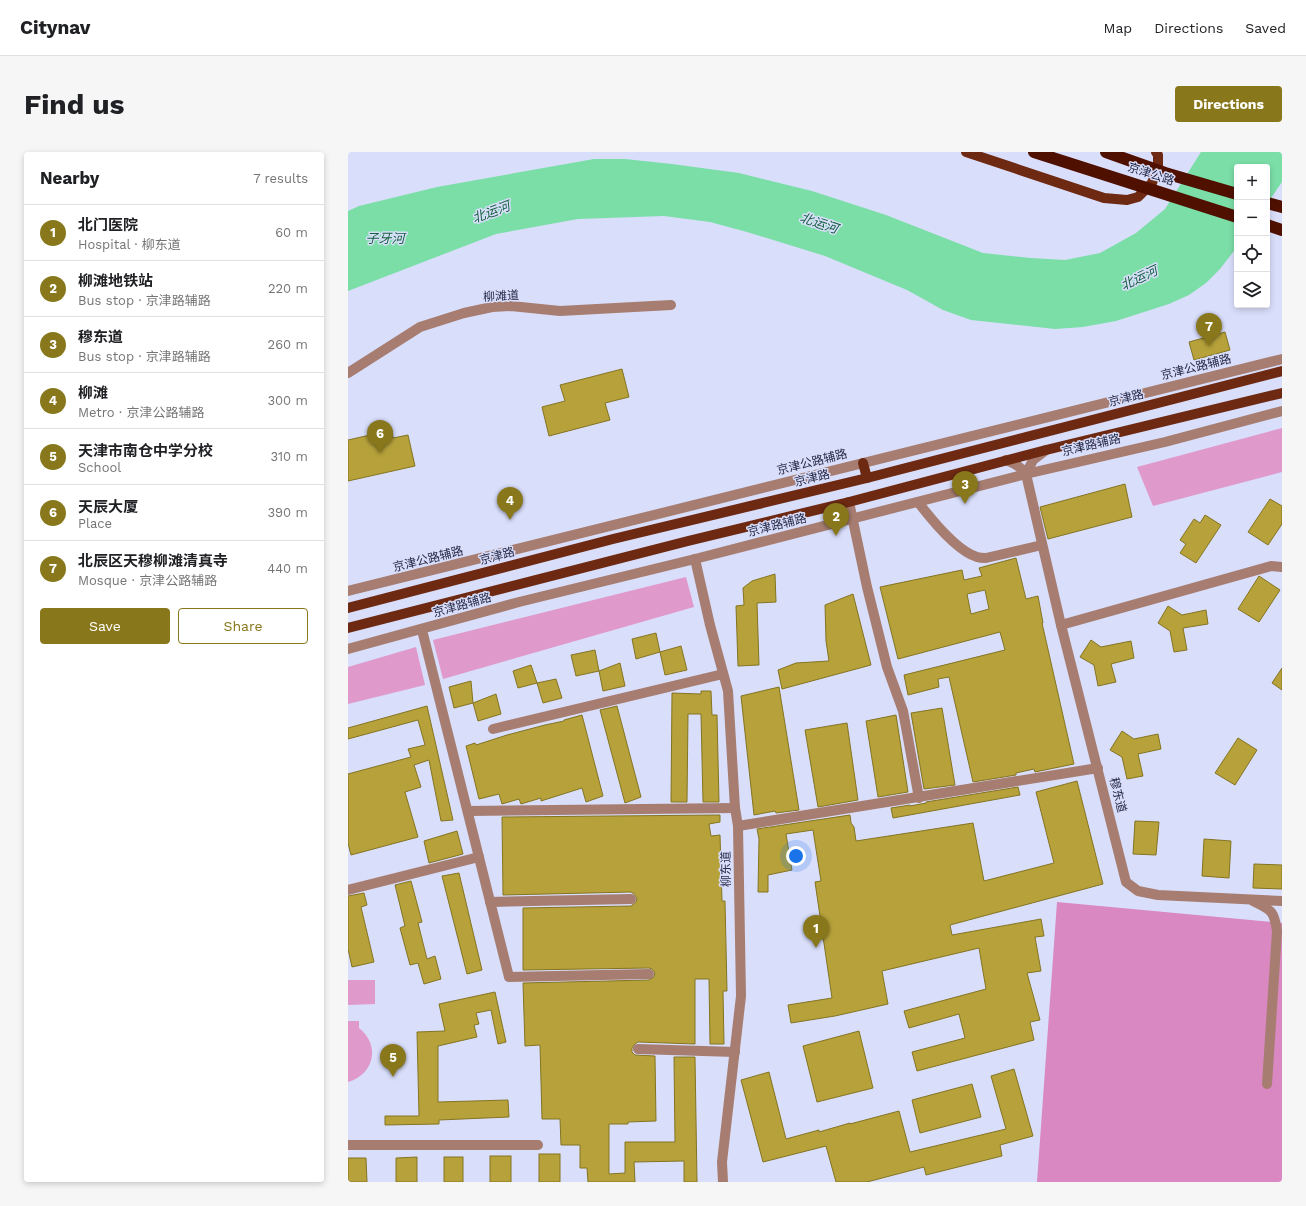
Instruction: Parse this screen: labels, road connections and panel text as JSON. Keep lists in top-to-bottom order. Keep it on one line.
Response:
{"streets":{"highway":["京津公路"],"main road":["京津路"],"street":["柳滩道","京津公路辅路","京津路辅路","穆东道","柳东道"]},"crossings":[["京津路辅路","穆东道"],["京津路辅路","柳东道"]],"water":["北运河","子牙河"],"page":{"header":"Citynav","nav":["Map","Directions","Saved"],"buttons":["Directions",["Save","Share"]],"title":"Find us","heading":["Nearby","7 results"],"map_buttons":["+","−"],"list":[{"mark":"1","name":"北门医院","note":"Hospital · 柳东道","value":"60 m"},{"mark":"2","name":"柳滩地铁站","note":"Bus stop · 京津路辅路","value":"220 m"},{"mark":"3","name":"穆东道","note":"Bus stop · 京津路辅路","value":"260 m"},{"mark":"4","name":"柳滩","note":"Metro · 京津公路辅路","value":"300 m"},{"mark":"5","name":"天津市南仓中学分校","note":"School","value":"310 m"},{"mark":"6","name":"天辰大厦","note":"Place","value":"390 m"},{"mark":"7","name":"北辰区天穆柳滩清真寺","note":"Mosque · 京津公路辅路","value":"440 m"}],"pins":["7","6","3","4","2","1","5"]}}
